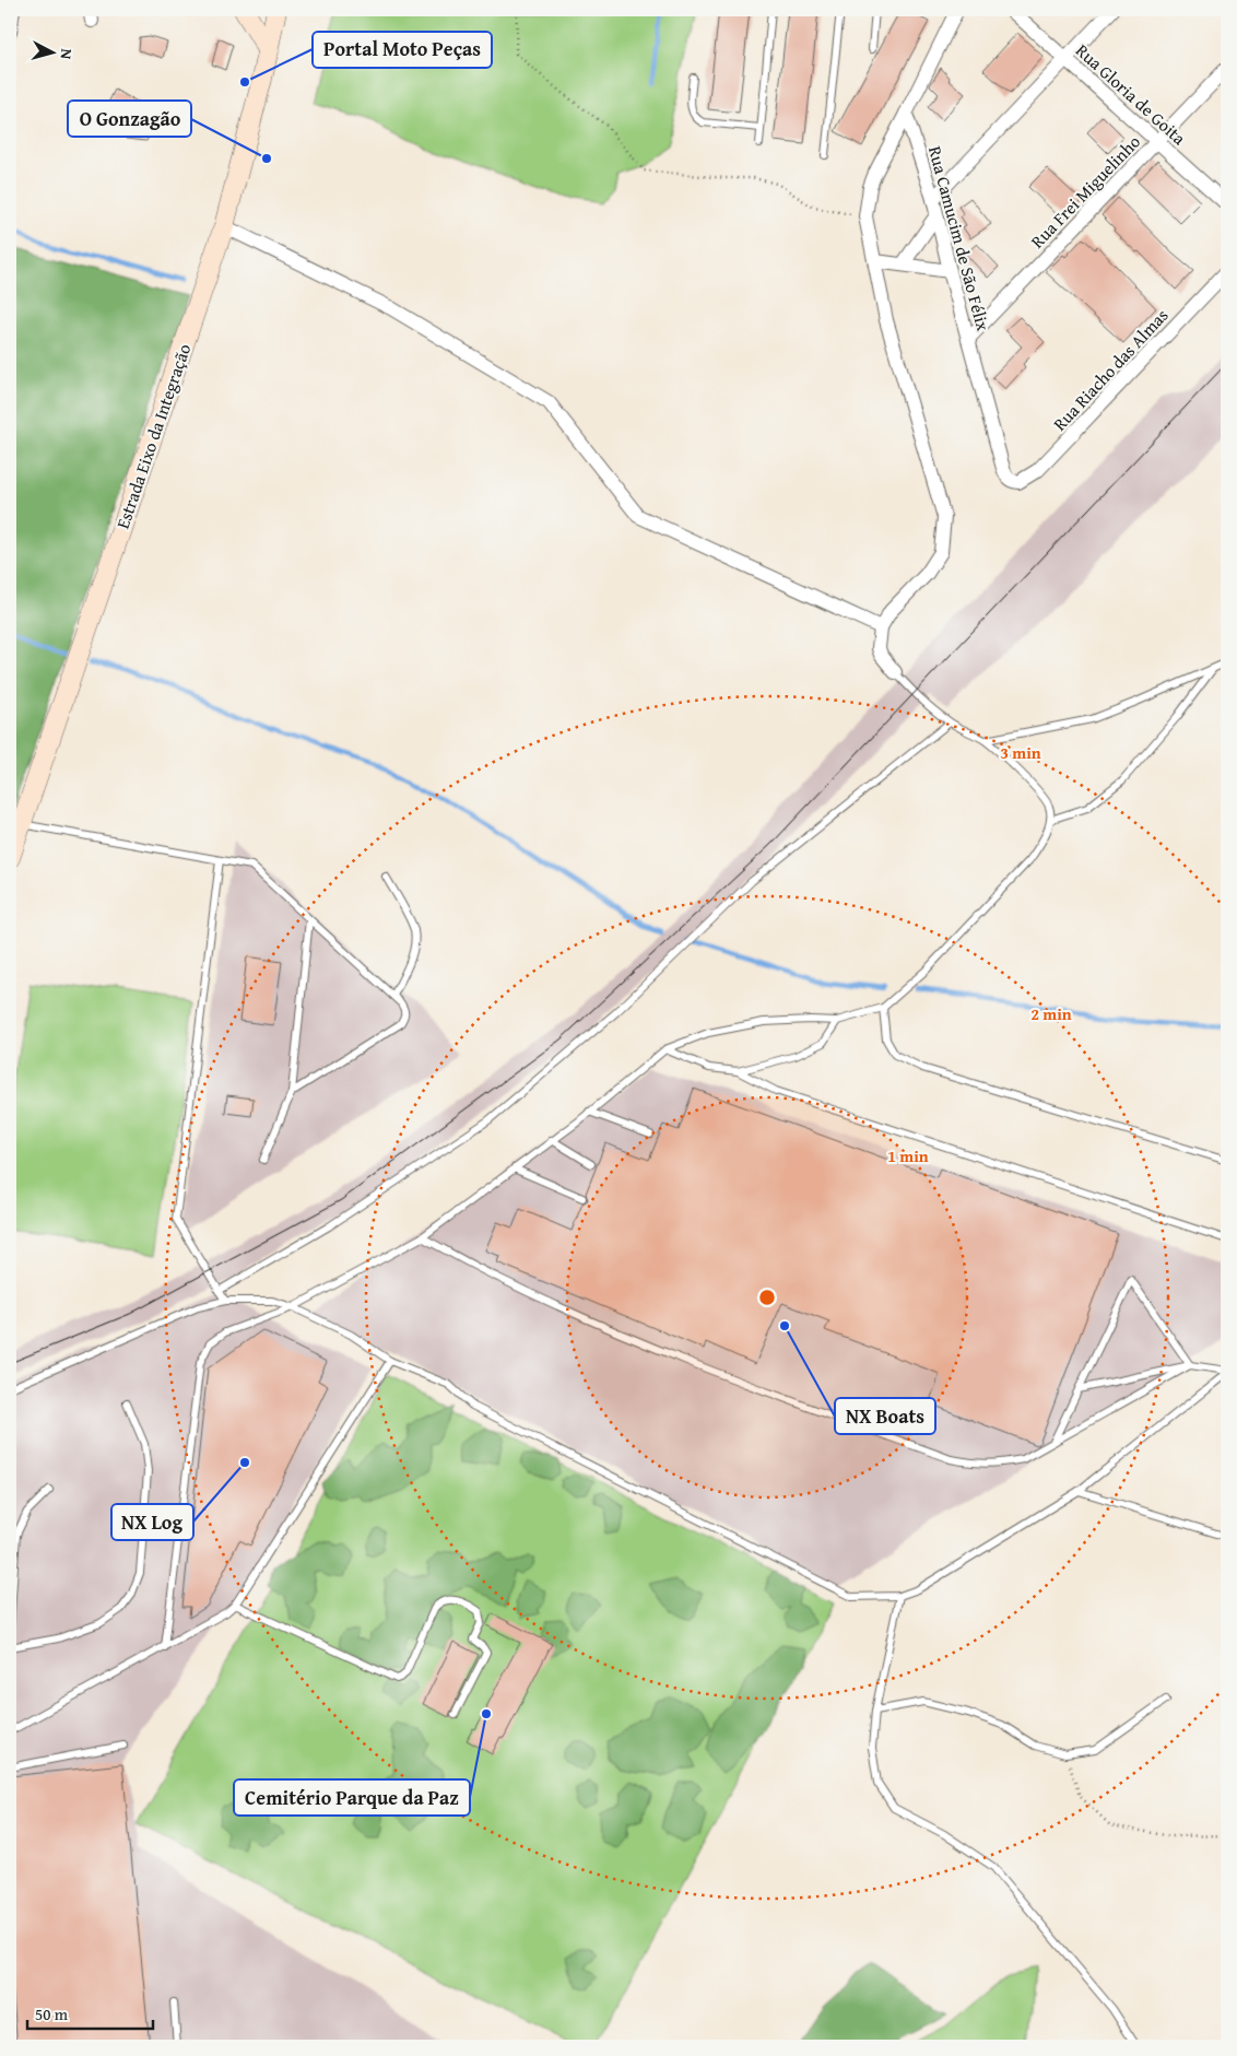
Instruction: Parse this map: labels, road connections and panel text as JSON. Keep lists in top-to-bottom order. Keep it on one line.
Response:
{"streets":{"main road":["Estrada Eixo da Integração"],"street":["Rua Gloria de Goita","Rua Frei Miguelinho","Rua Camucim de São Félix","Rua Riacho das Almas"]},"crossings":[["Rua Gloria de Goita","Rua Frei Miguelinho"],["Rua Frei Miguelinho","Rua Camucim de São Félix"],["Rua Camucim de São Félix","Rua Riacho das Almas"]],"places":["Portal Moto Peças","O Gonzagão","NX Boats","NX Log","Cemitério Parque da Paz"],"scale_bar":"50 m","north":"right","rings":["3 min","2 min","1 min"]}
